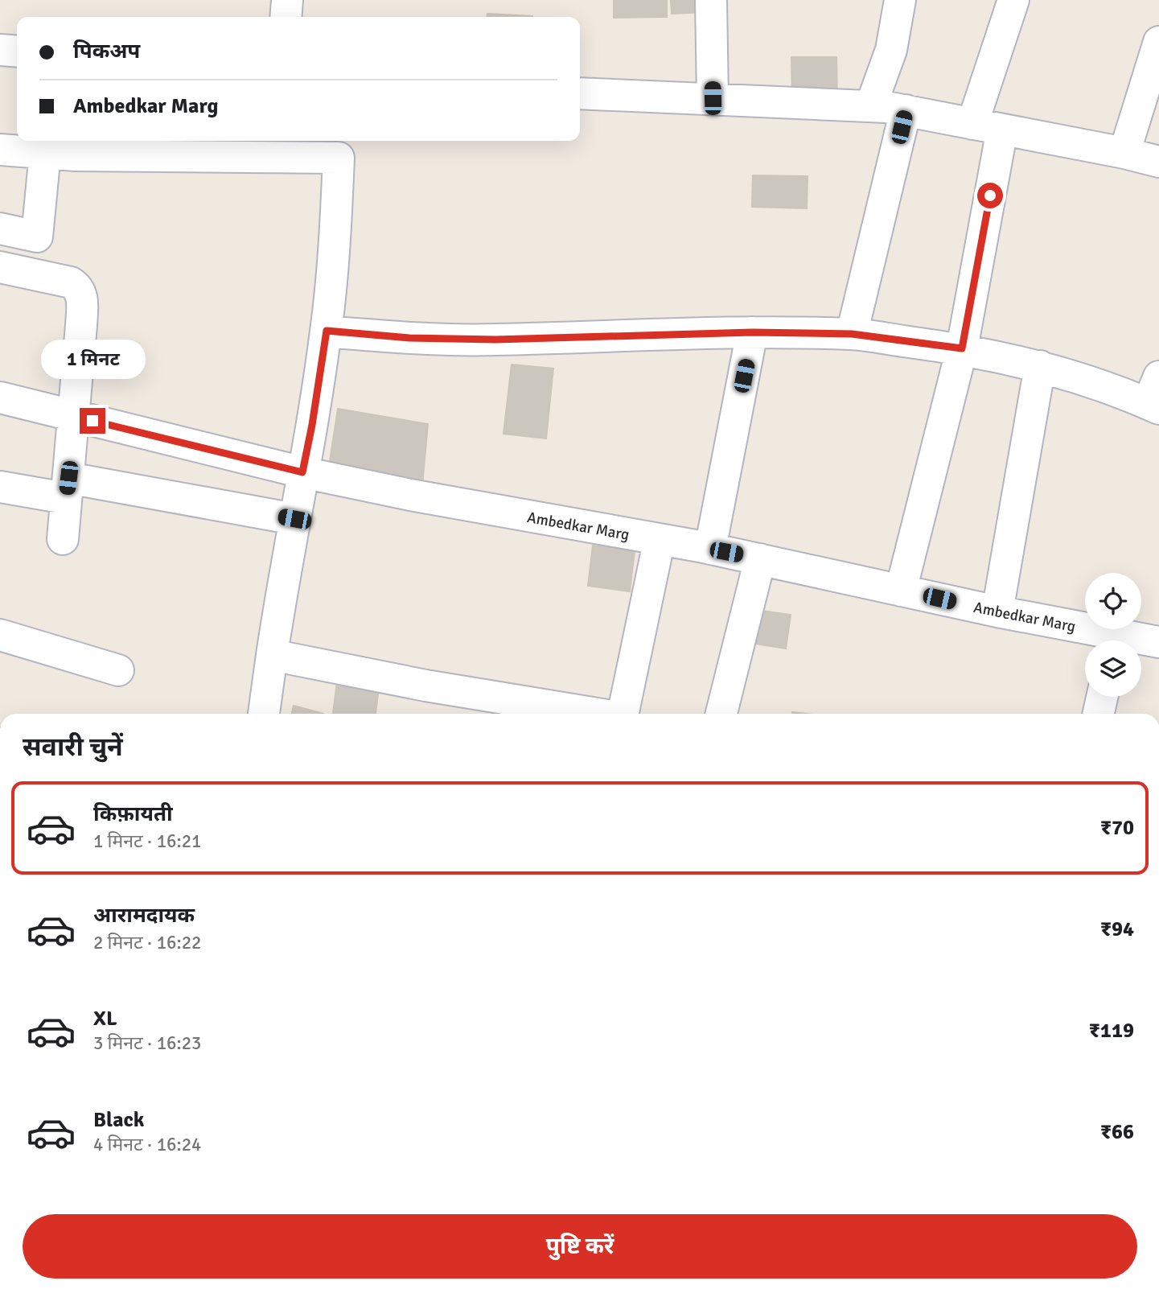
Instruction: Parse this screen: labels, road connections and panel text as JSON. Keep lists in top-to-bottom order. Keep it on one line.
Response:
{"streets":{"street":["Ambedkar Marg"]},"page":{"banner":["पिकअप","Ambedkar Marg"],"bubble":"1 मिनट","heading":"सवारी चुनें","list":[{"name":"किफ़ायती","note":"1 मिनट · 16:21","value":"₹70"},{"name":"आरामदायक","note":"2 मिनट · 16:22","value":"₹94"},{"name":"XL","note":"3 मिनट · 16:23","value":"₹119"},{"name":"Black","note":"4 मिनट · 16:24","value":"₹66"}],"buttons":"पुष्टि करें"}}
